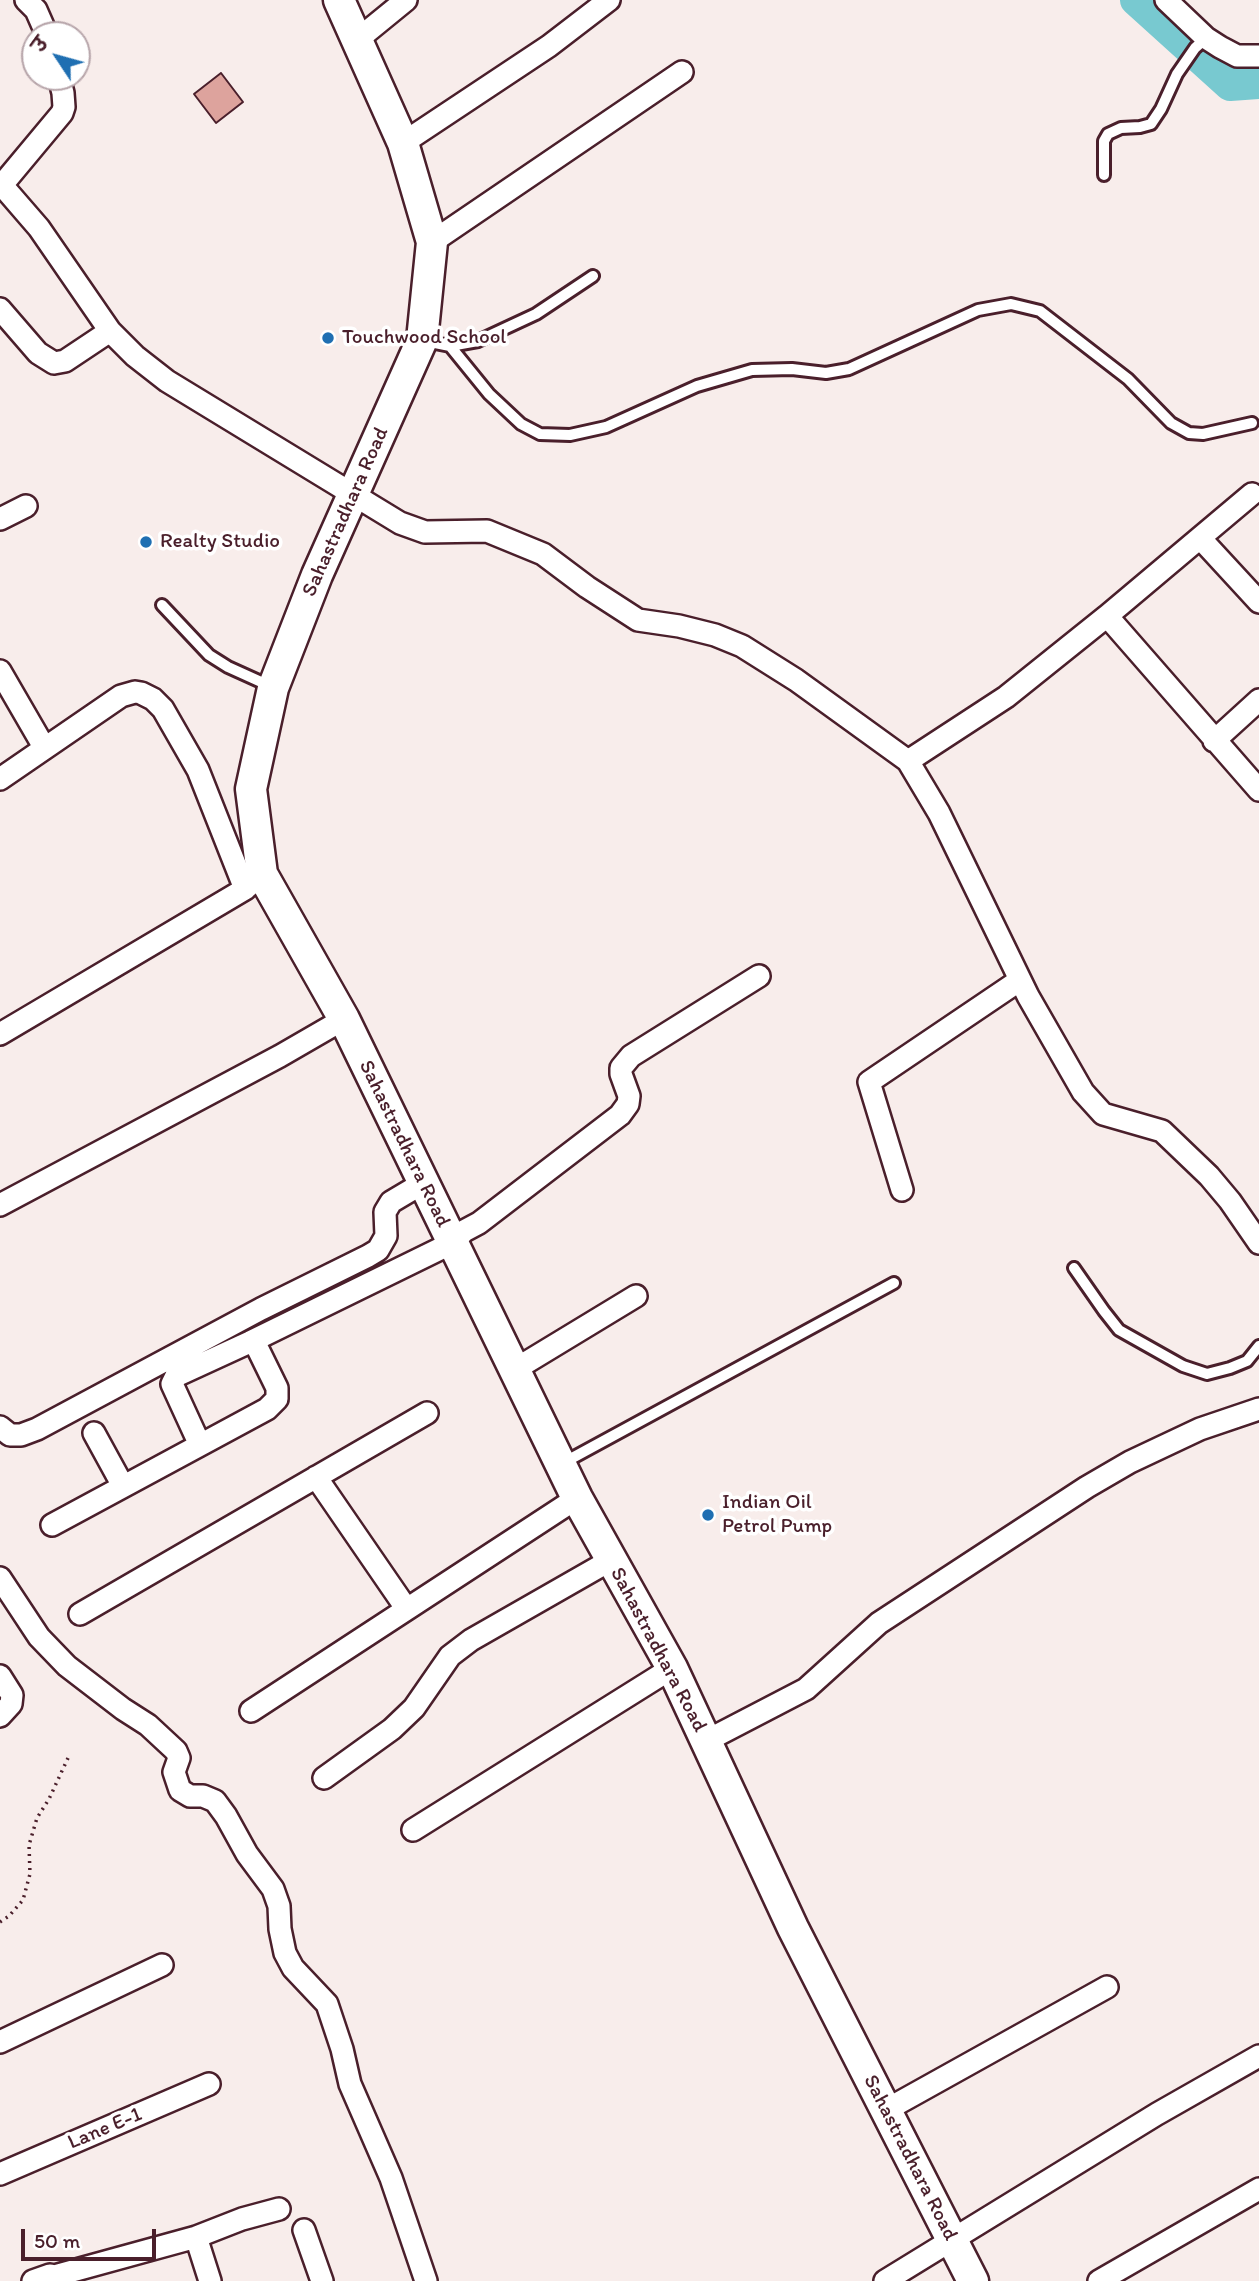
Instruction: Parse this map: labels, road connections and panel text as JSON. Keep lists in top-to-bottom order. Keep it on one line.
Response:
{"streets":{"main road":["Sahastradhara Road"],"street":["Lane E-1"]},"places":["Touchwood School","Realty Studio","Indian Oil Petrol Pump"],"scale_bar":"50 m","north":"top left"}
